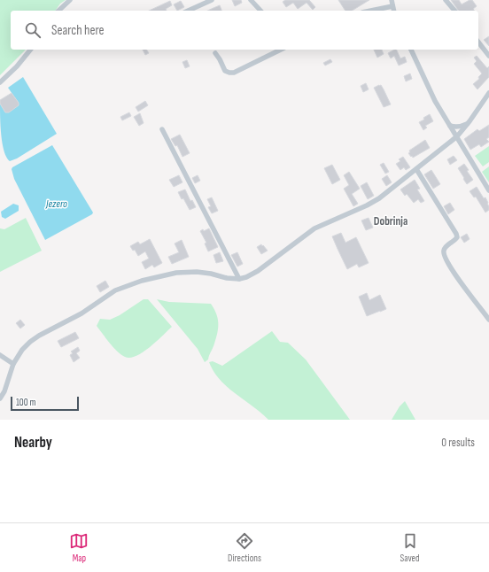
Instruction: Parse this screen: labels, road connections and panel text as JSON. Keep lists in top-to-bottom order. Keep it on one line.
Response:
{"districts":["Dobrinja"],"water":["Jezero"],"scale_bar":"100 m","page":{"search":"Search here","scale":"100 m","heading":["Nearby","0 results"],"nav":["Map","Directions","Saved"]}}
